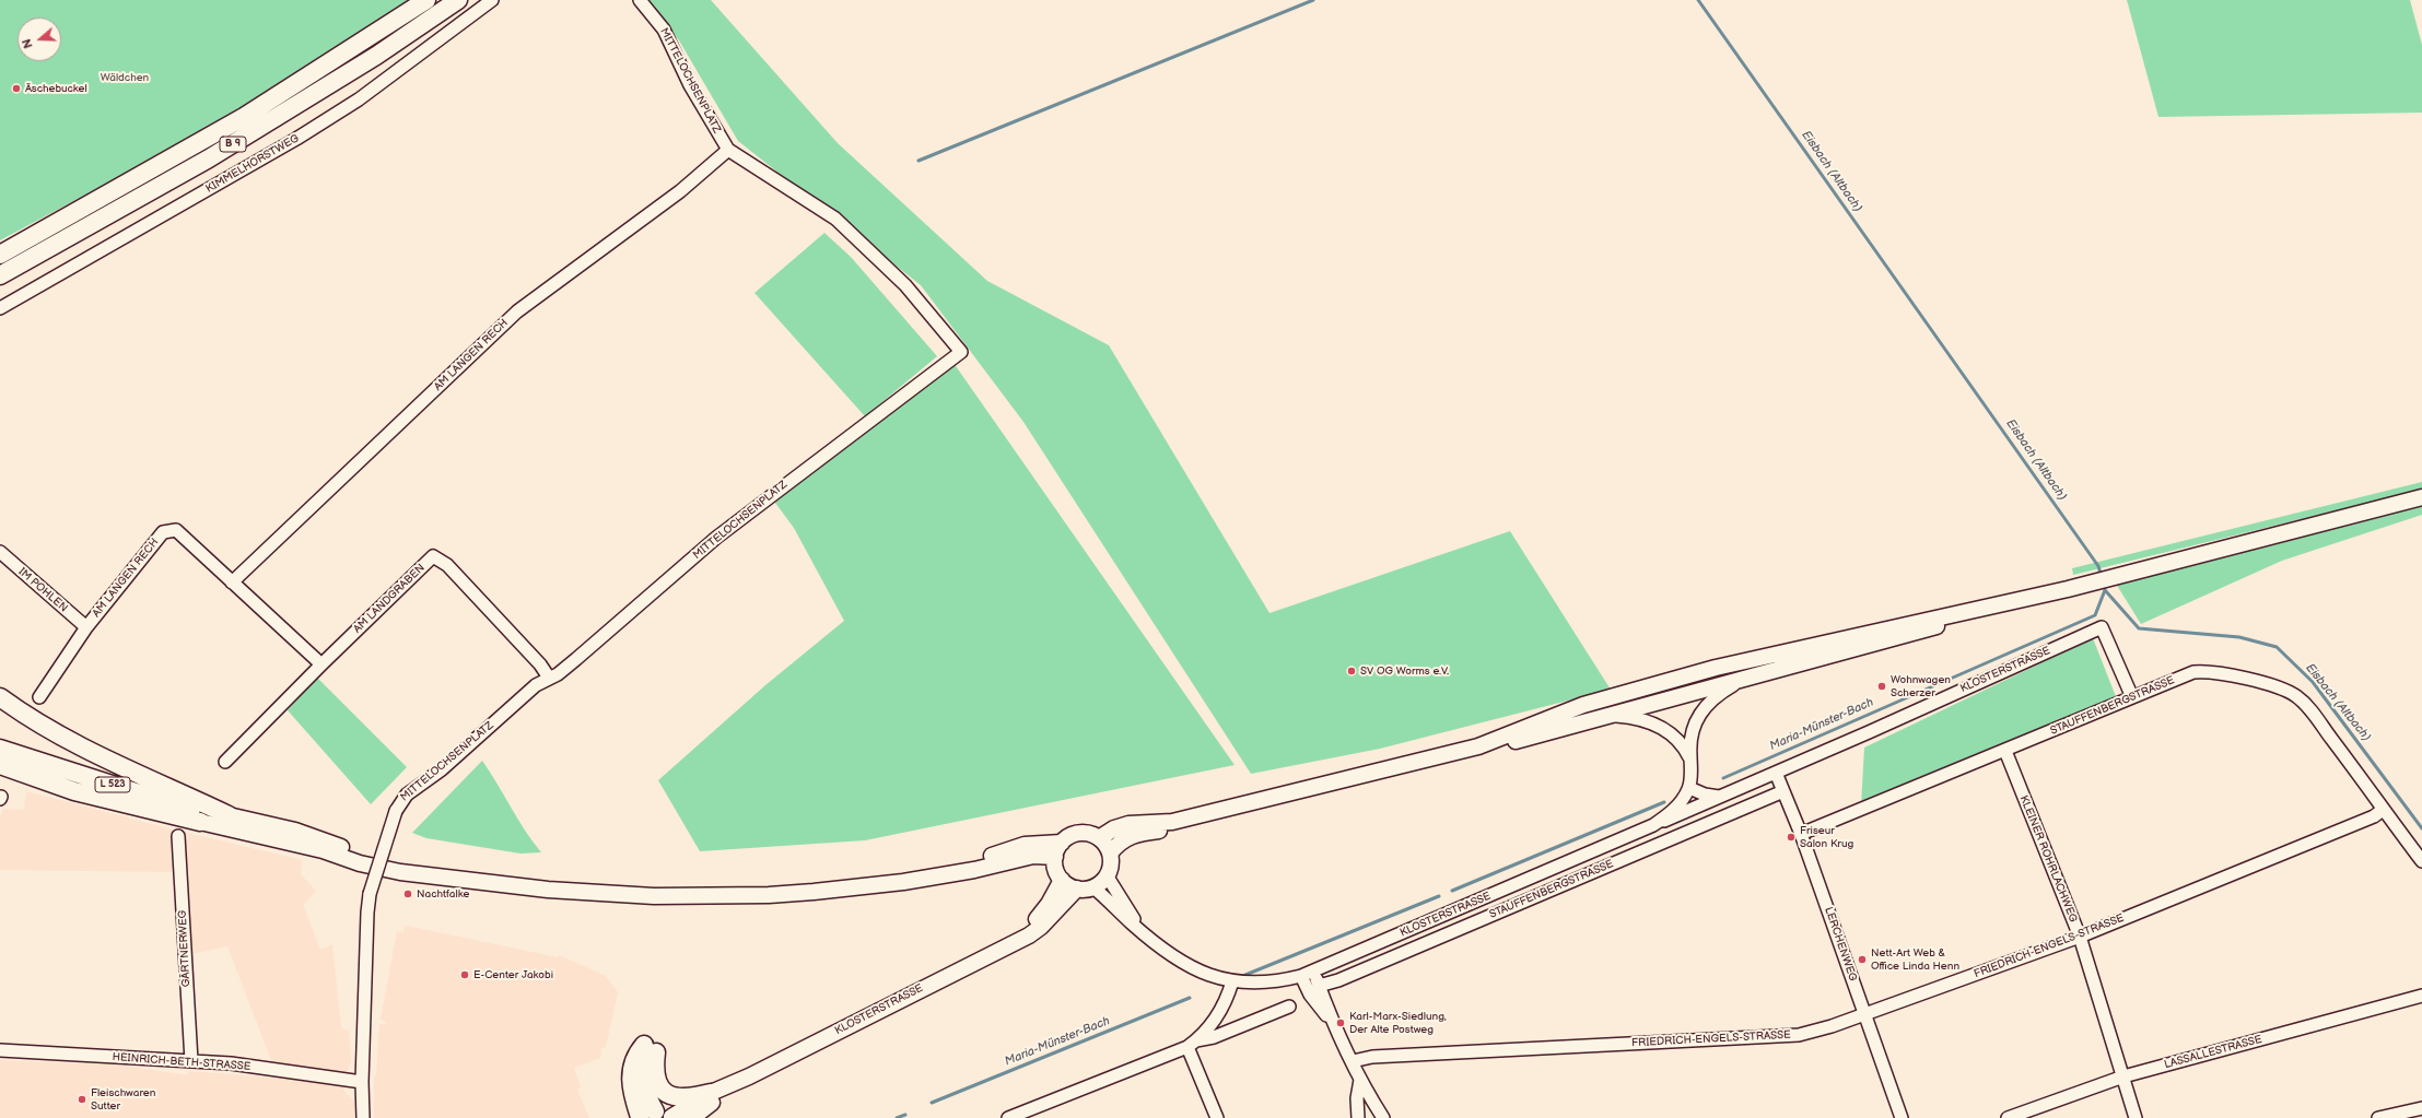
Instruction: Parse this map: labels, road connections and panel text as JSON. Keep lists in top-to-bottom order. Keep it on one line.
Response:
{"streets":{"highway":["B 9","L 523"],"main road":["KLOSTERSTRASSE"],"street":["MITTELOCHSENPLATZ","KIMMELHORSTWEG","AM LANGEN RECH","IM POHLEN","AM LANDGRABEN","STAUFFENBERGSTRASSE","KLEINER ROHRLACHWEG","LERCHENWEG","FRIEDRICH-ENGELS-STRASSE","GÄRTNERWEG","LASSALLESTRASSE","HEINRICH-BETH-STRASSE"]},"crossings":[["MITTELOCHSENPLATZ","AM LANGEN RECH"],["MITTELOCHSENPLATZ","AM LANDGRABEN"],["MITTELOCHSENPLATZ","HEINRICH-BETH-STRASSE"],["AM LANGEN RECH","IM POHLEN"],["AM LANGEN RECH","AM LANDGRABEN"],["KLOSTERSTRASSE","STAUFFENBERGSTRASSE"],["KLOSTERSTRASSE","L 523"],["KLOSTERSTRASSE","LERCHENWEG"],["STAUFFENBERGSTRASSE","KLEINER ROHRLACHWEG"],["STAUFFENBERGSTRASSE","LERCHENWEG"],["STAUFFENBERGSTRASSE","FRIEDRICH-ENGELS-STRASSE"],["KLEINER ROHRLACHWEG","FRIEDRICH-ENGELS-STRASSE"],["KLEINER ROHRLACHWEG","LASSALLESTRASSE"],["LERCHENWEG","FRIEDRICH-ENGELS-STRASSE"],["GÄRTNERWEG","HEINRICH-BETH-STRASSE"]],"water":["Eisbach (Altbach)","Maria-Münster-Bach"],"parks":["Wäldchen"],"places":["Äschebuckel","SV OG Worms e.V.","Wohnwagen Scherzer","Friseur Salon Krug","Nachtfalke","Nett-Art Web & Office Linda Henn","E-Center Jakobi","Karl-Marx-Siedlung, Der Alte Postweg","Fleischwaren Sutter"],"north":"left"}
